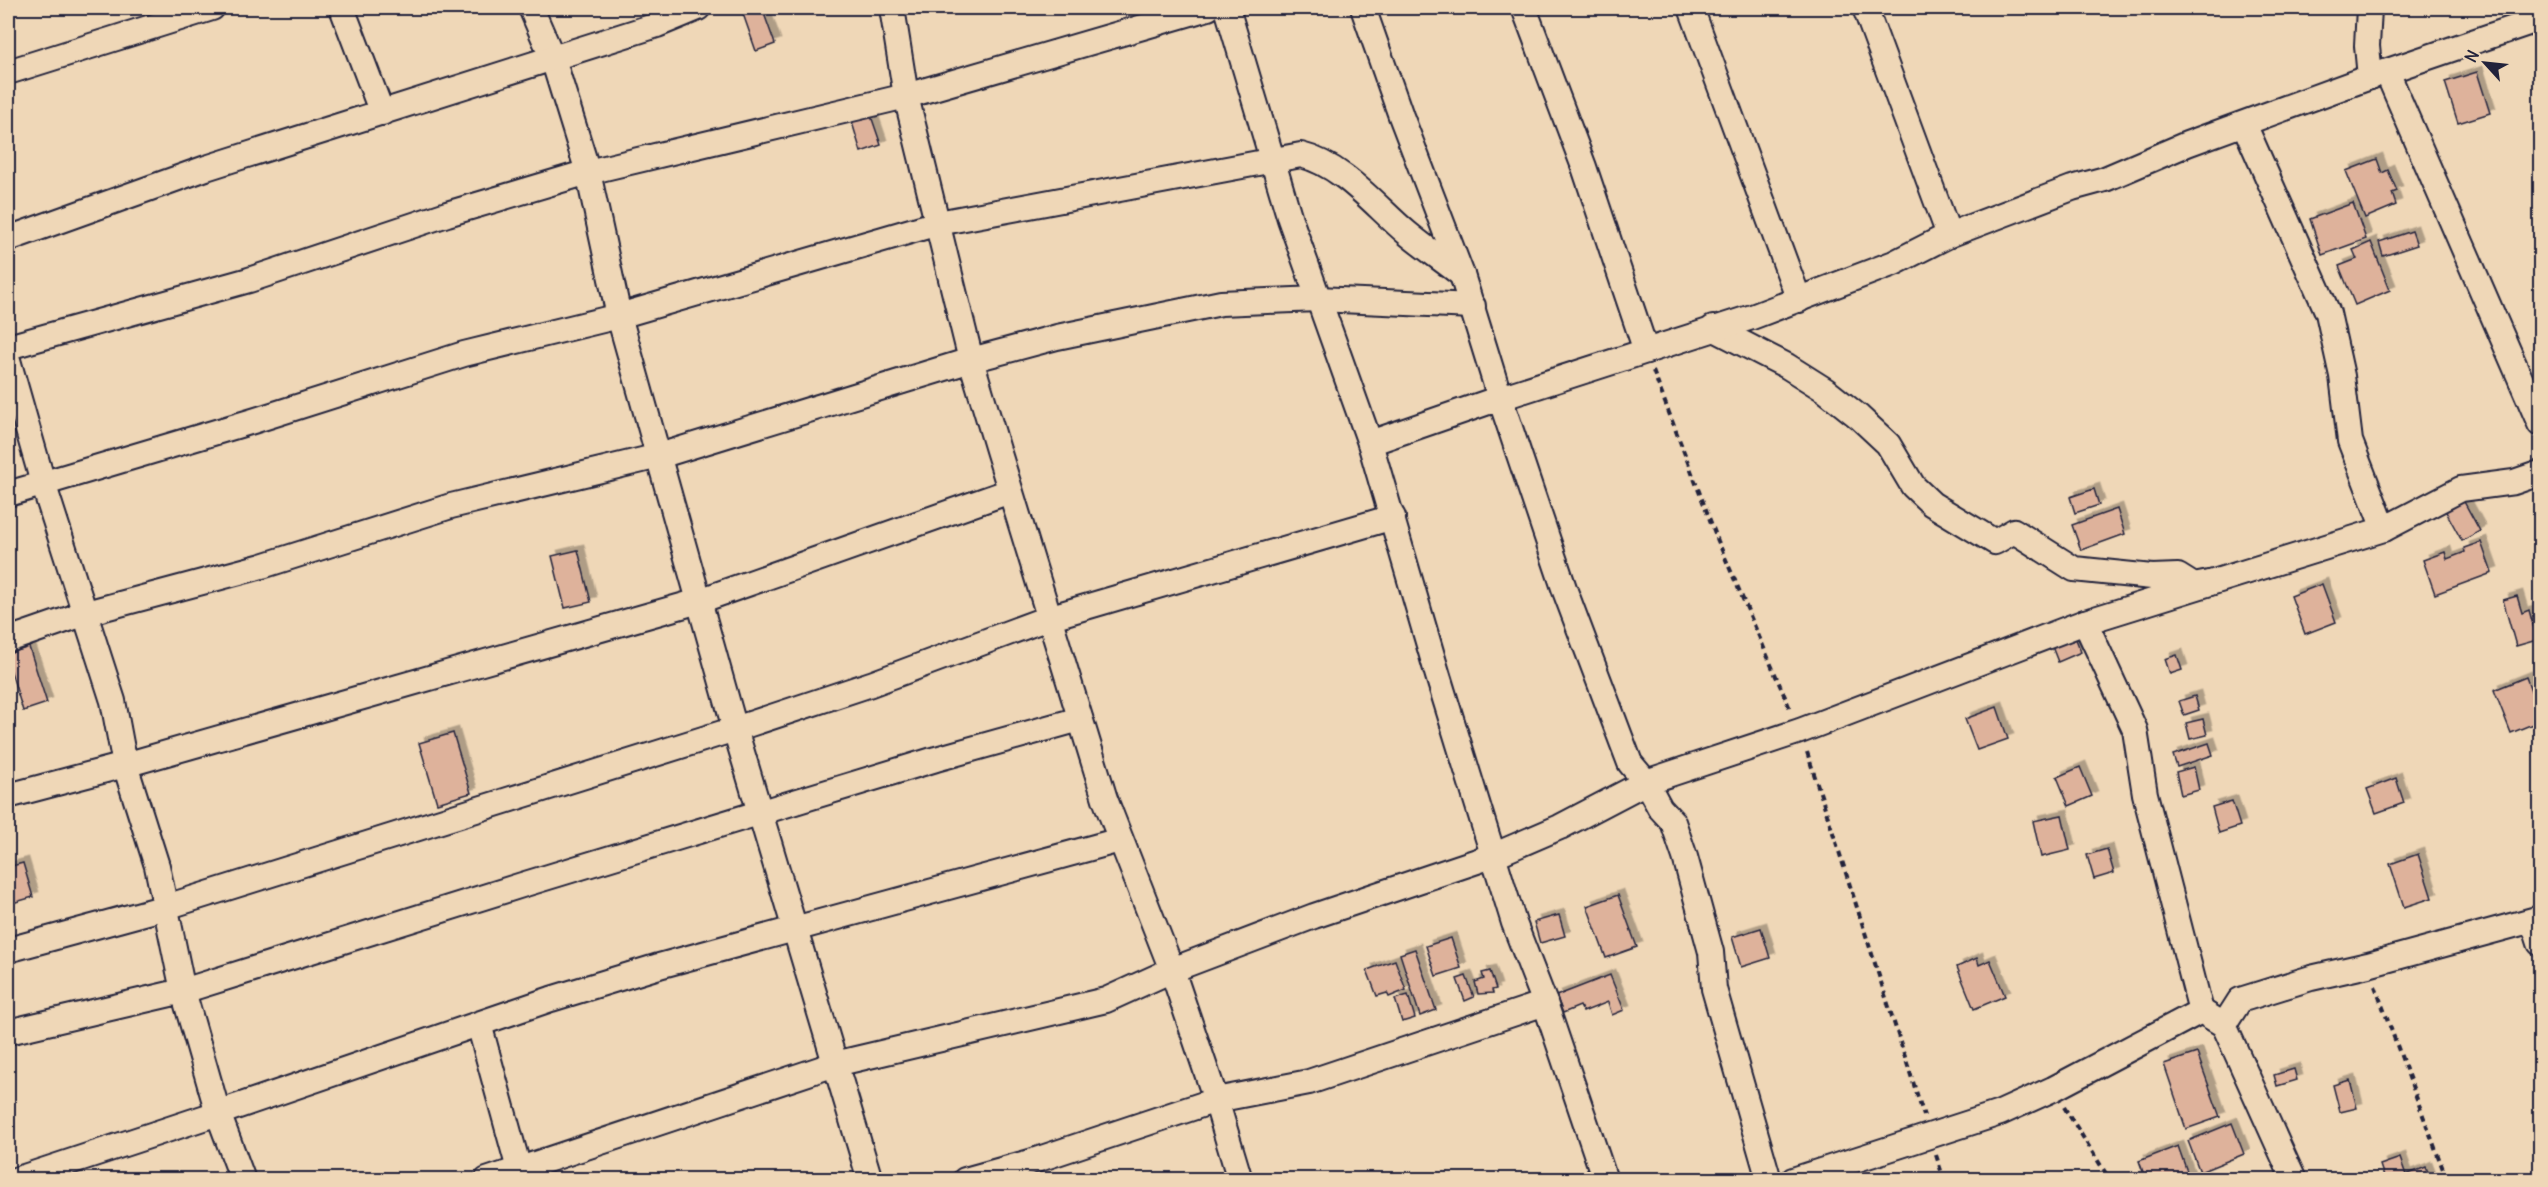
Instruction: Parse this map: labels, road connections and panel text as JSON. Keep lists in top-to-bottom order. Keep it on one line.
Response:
{"north":"top left"}
